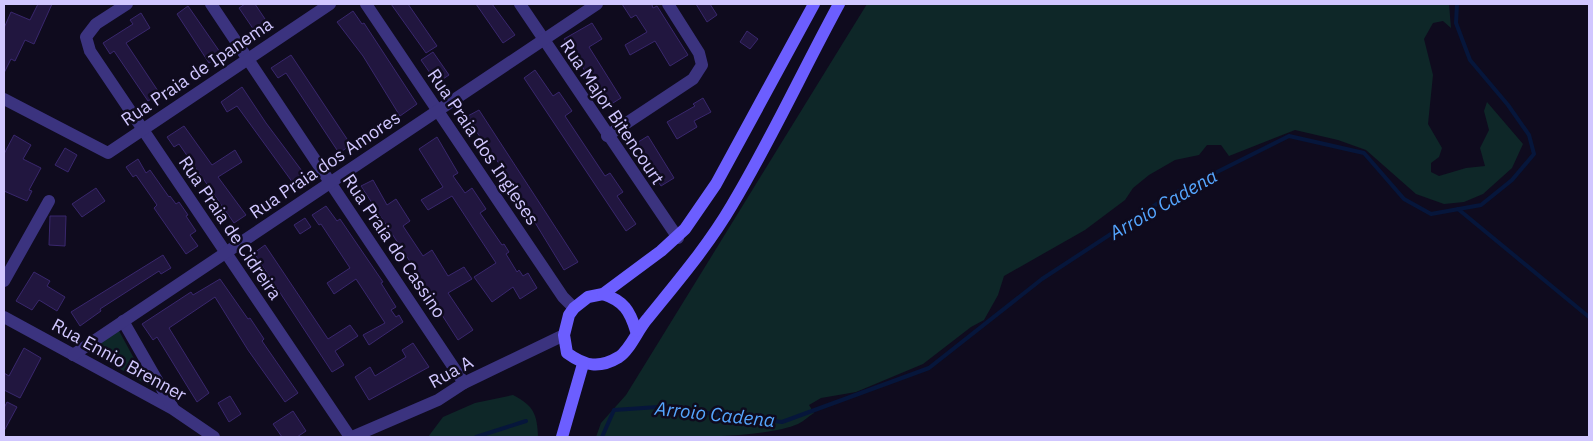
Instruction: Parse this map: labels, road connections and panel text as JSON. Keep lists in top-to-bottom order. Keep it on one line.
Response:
{"streets":{"street":["Rua Praia de Ipanema","Rua Major Bitencourt","Rua Praia dos Ingleses","Rua Praia dos Amores","Rua Praia de Cidreira","Rua Praia do Cassino","Rua Ennio Brenner","Rua A"]},"crossings":[["Rua Praia de Ipanema","Rua Praia de Cidreira"],["Rua Praia de Ipanema","Rua Praia do Cassino"],["Rua Major Bitencourt","Rua Praia dos Amores"],["Rua Praia dos Ingleses","Rua Praia dos Amores"],["Rua Praia dos Ingleses","Rua A"],["Rua Praia dos Amores","Rua Praia de Cidreira"],["Rua Praia dos Amores","Rua Praia do Cassino"],["Rua Praia dos Amores","Rua Ennio Brenner"],["Rua Praia de Cidreira","Rua A"],["Rua Praia do Cassino","Rua A"]],"water":["Arroio Cadena"]}
